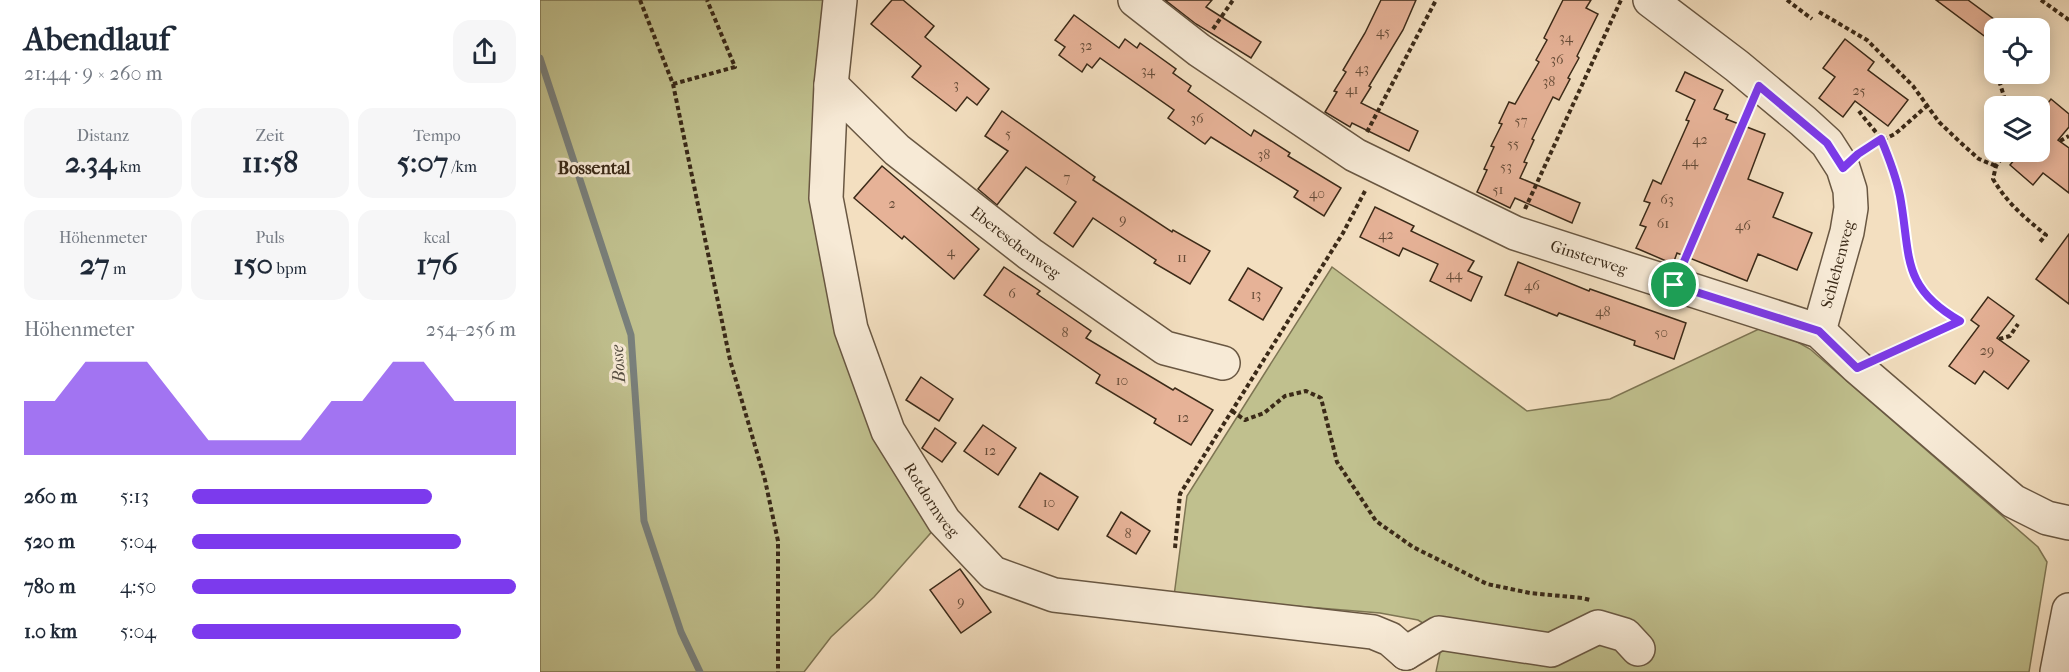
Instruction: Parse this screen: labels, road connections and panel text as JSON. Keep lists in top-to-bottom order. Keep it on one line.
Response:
{"streets":{"street":["Ebereschenweg","Ginsterweg","Schlehenweg","Rotdornweg"]},"crossings":[["Ebereschenweg","Rotdornweg"],["Ginsterweg","Schlehenweg"]],"districts":["Bossental"],"water":["Bosse"],"house_numbers":["45","34","32","36","43","34","38","3","41","25","36","57","5","42","55","38","44","53","7","51","40","63","2","9","61","46","42","4","11","44","46","6","13","48","8","50","29","10","12","12","10","8","9"],"page":{"heading":["Abendlauf","21:44 · 9 × 260 m"],"stats":[["Distanz","2.34 km"],["Zeit","11:58"],["Tempo","5:07 /km"],["Höhenmeter","27 m"],["Puls","150 bpm"],["kcal","176"]],"chart":["Höhenmeter","254–256 m"],"list":[{"name":"260 m","note":"5:13"},{"name":"520 m","note":"5:04"},{"name":"780 m","note":"4:50"},{"name":"1.0 km","note":"5:04"}]}}
